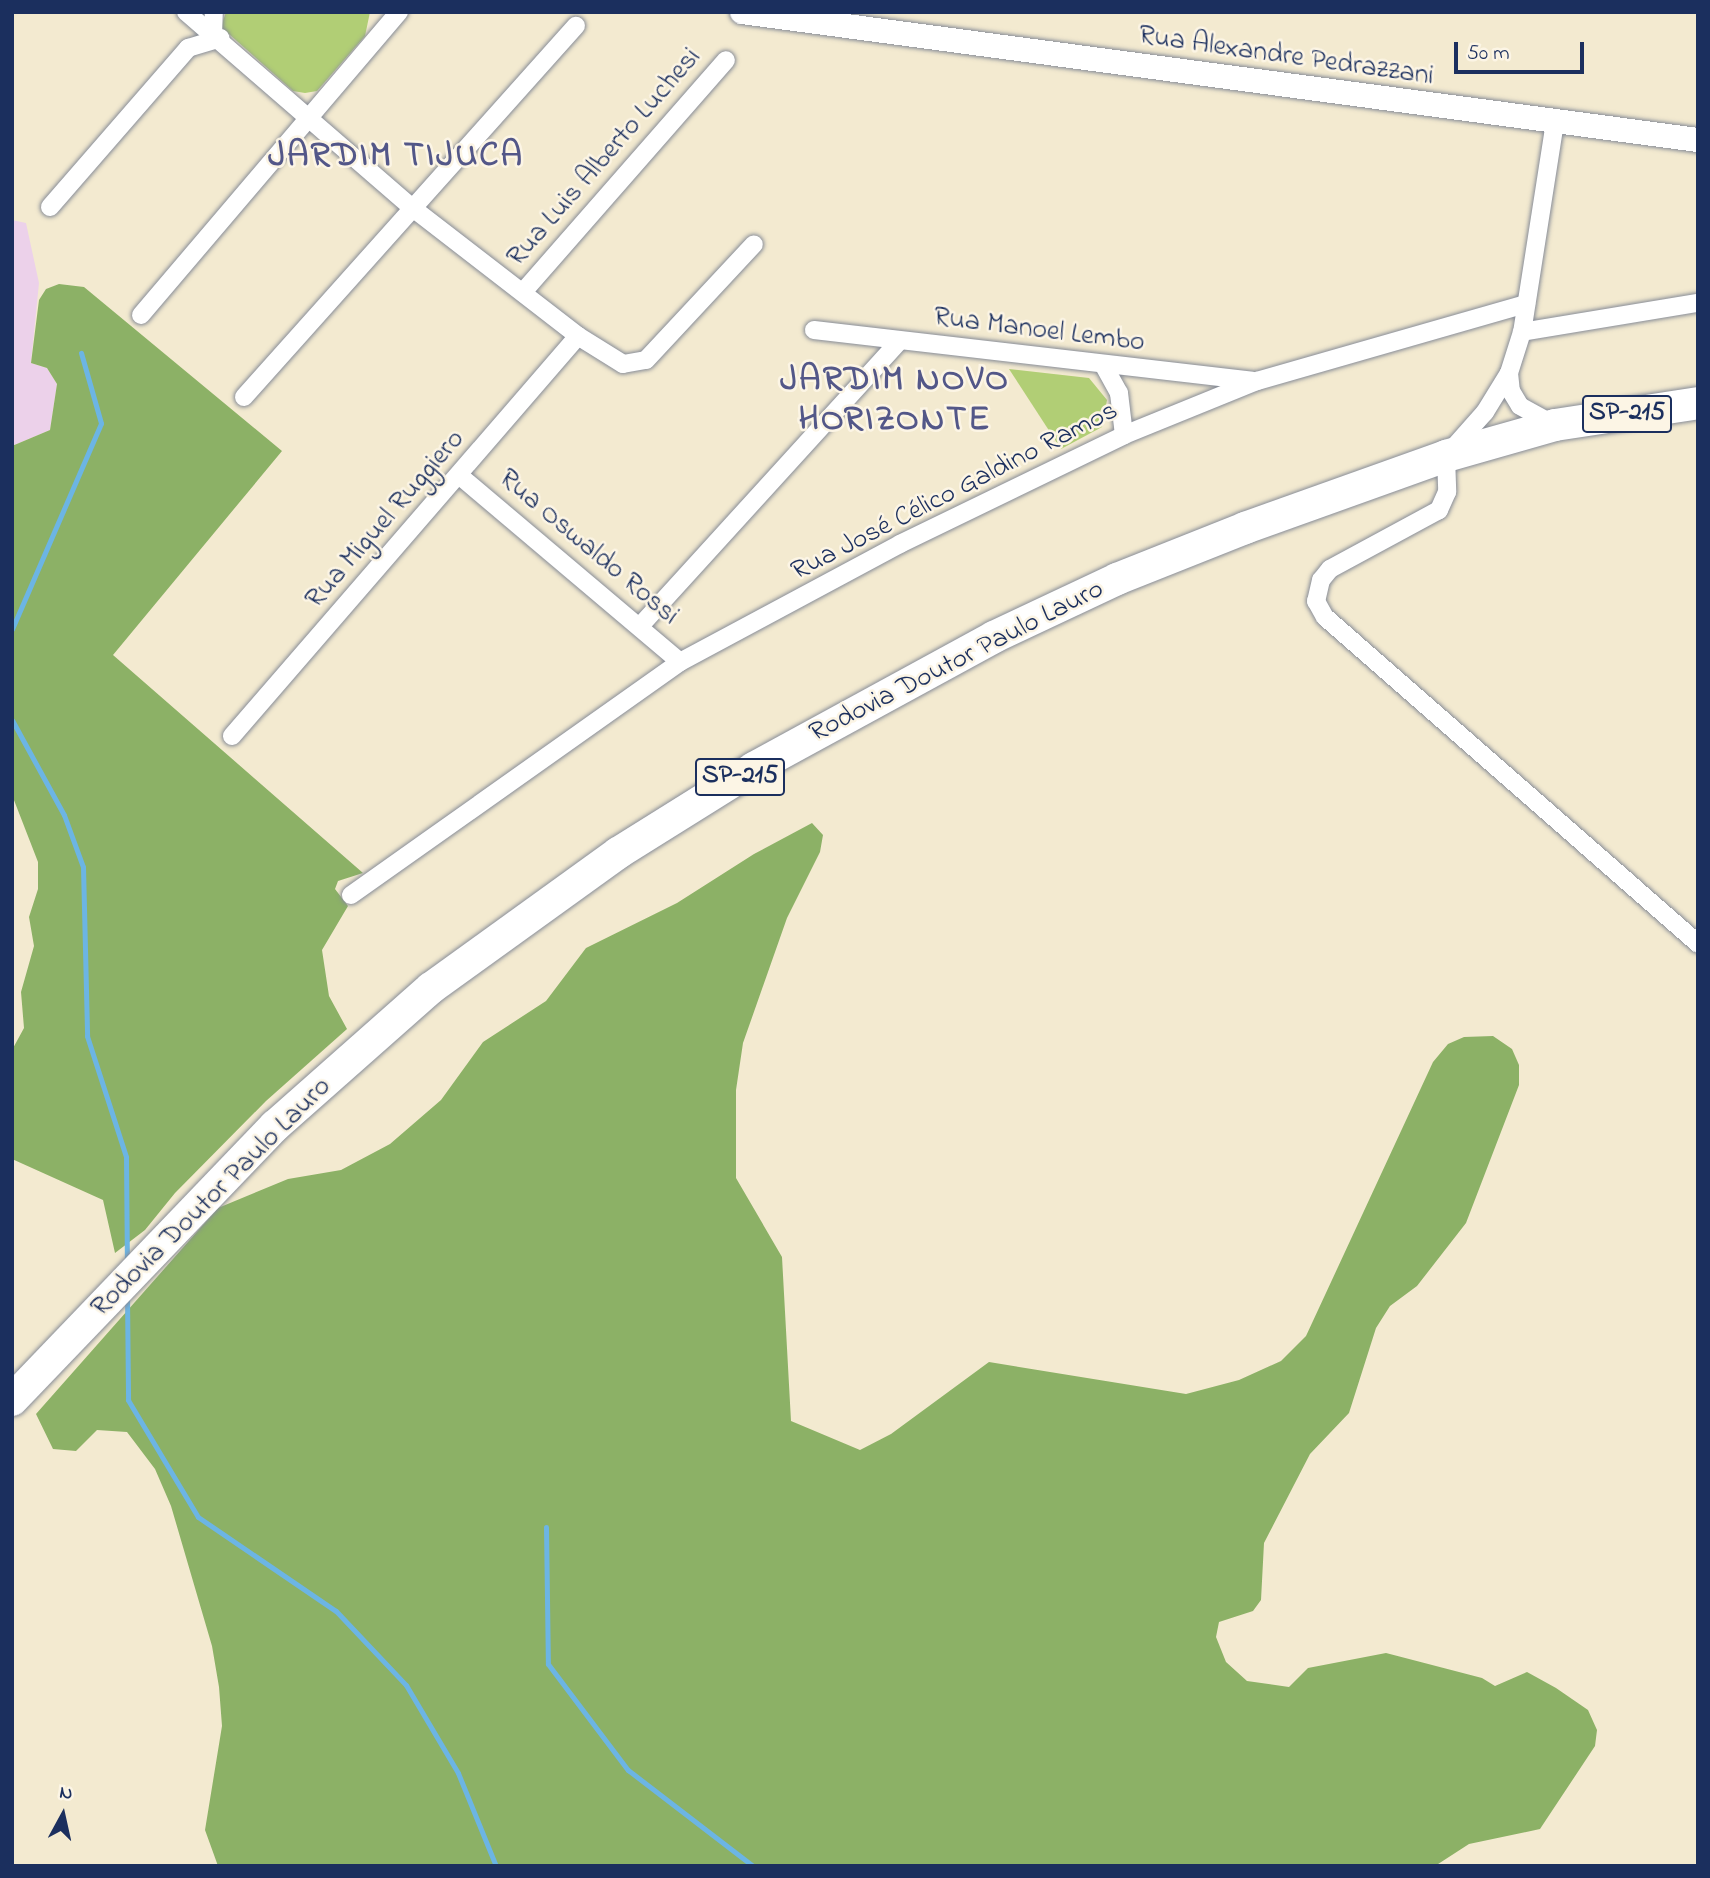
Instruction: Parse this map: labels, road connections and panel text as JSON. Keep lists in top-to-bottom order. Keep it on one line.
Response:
{"streets":{"highway":["SP-215","Rodovia Doutor Paulo Lauro"],"street":["Rua Alexandre Pedrazzani","Rua Luis Alberto Luchesi","Rua Manoel Lembo","Rua José Célico Galdino Ramos","Rua Miguel Ruggiero","Rua Oswaldo Rossi"]},"crossings":[["Rua Manoel Lembo","Rua José Célico Galdino Ramos"],["Rua José Célico Galdino Ramos","Rua Oswaldo Rossi"],["Rua Miguel Ruggiero","Rua Oswaldo Rossi"]],"districts":["JARDIM TIJUCA","JARDIM NOVO HORIZONTE"],"scale_bar":"50 m","north":"top"}
